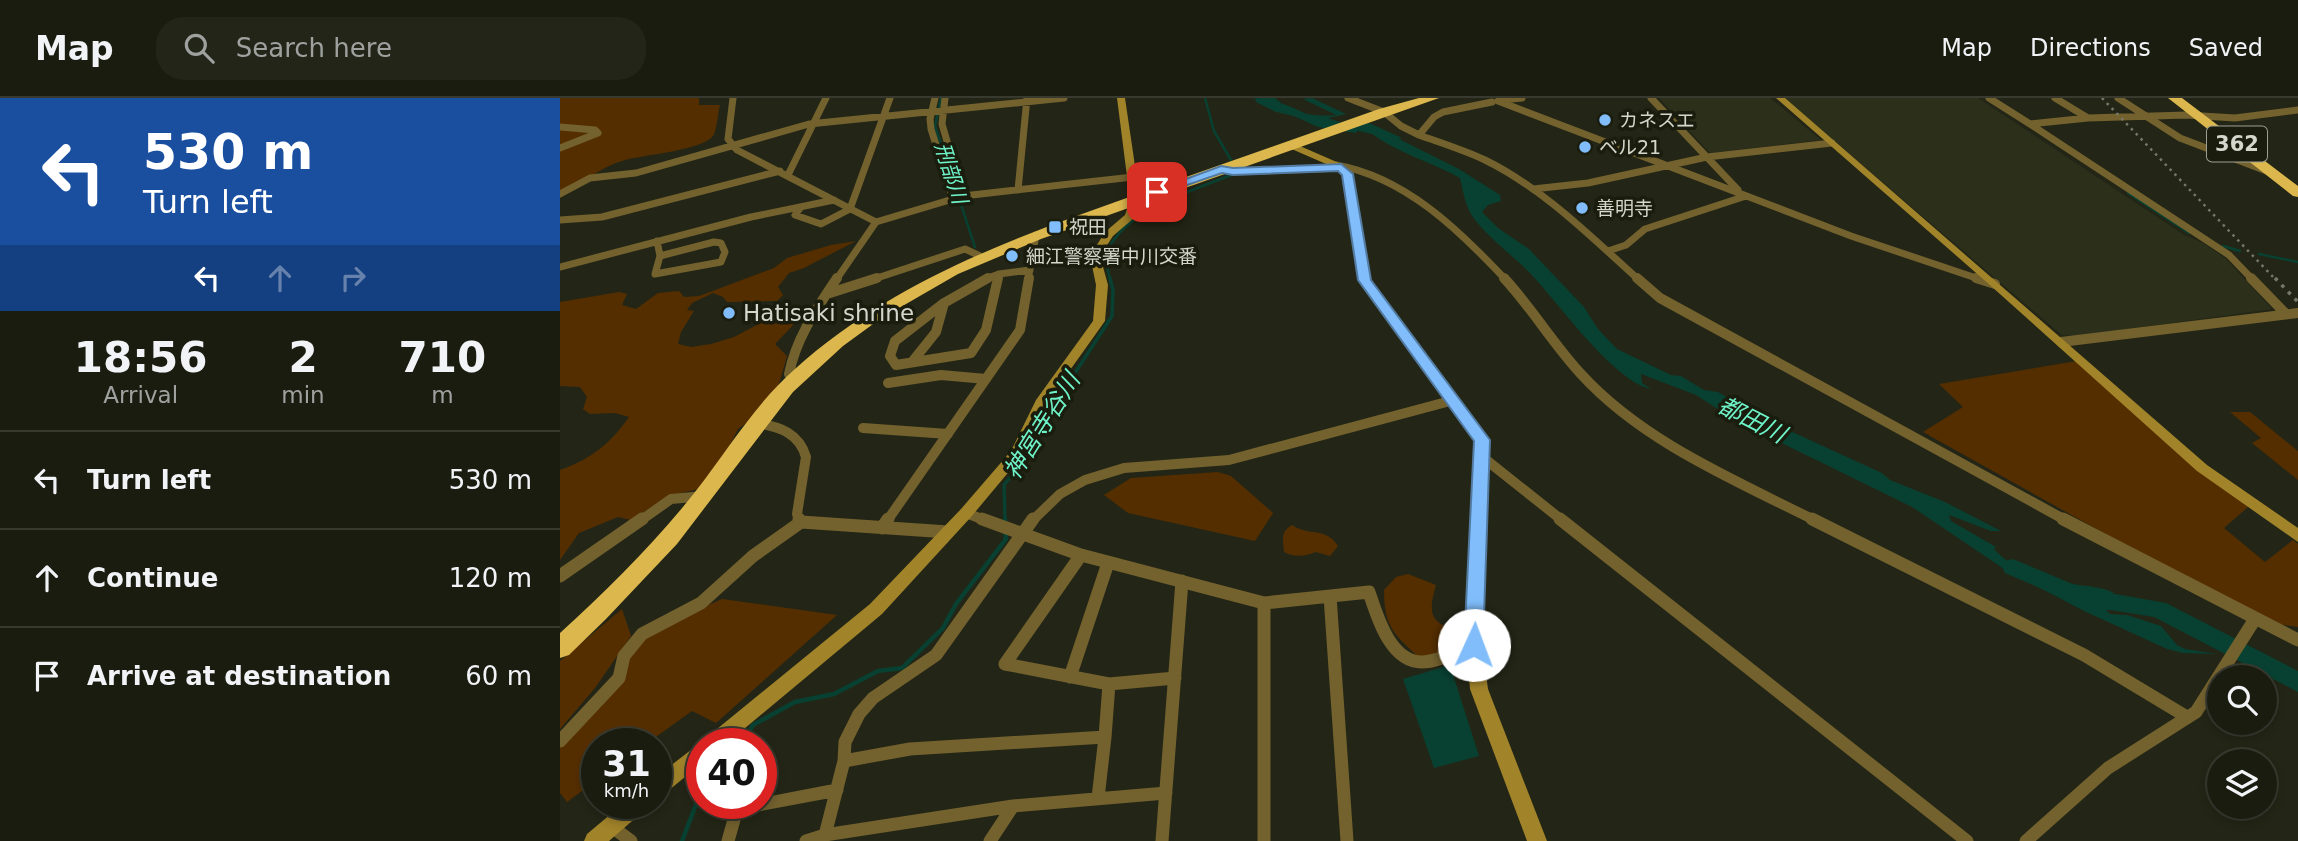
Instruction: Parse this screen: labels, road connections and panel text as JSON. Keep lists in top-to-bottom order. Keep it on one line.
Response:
{"streets":{"highway":["362"]},"water":["刑部川","都田川","神宮寺谷川"],"places":{"other":["カネスエ","ベル21","善明寺","細江警察署中川交番","Hatisaki shrine"],"transit":["祝田"]},"page":{"header":"Map","search":"Search here","nav":["Map","Directions","Saved"],"turn":["530 m","Turn left"],"eta":["18:56","Arrival","2","min","710","m"],"list":[{"name":"Turn left","value":"530 m"},{"name":"Continue","value":"120 m"},{"name":"Arrive at destination","value":"60 m"}],"speed":"31 km/h","limit":"40"}}
